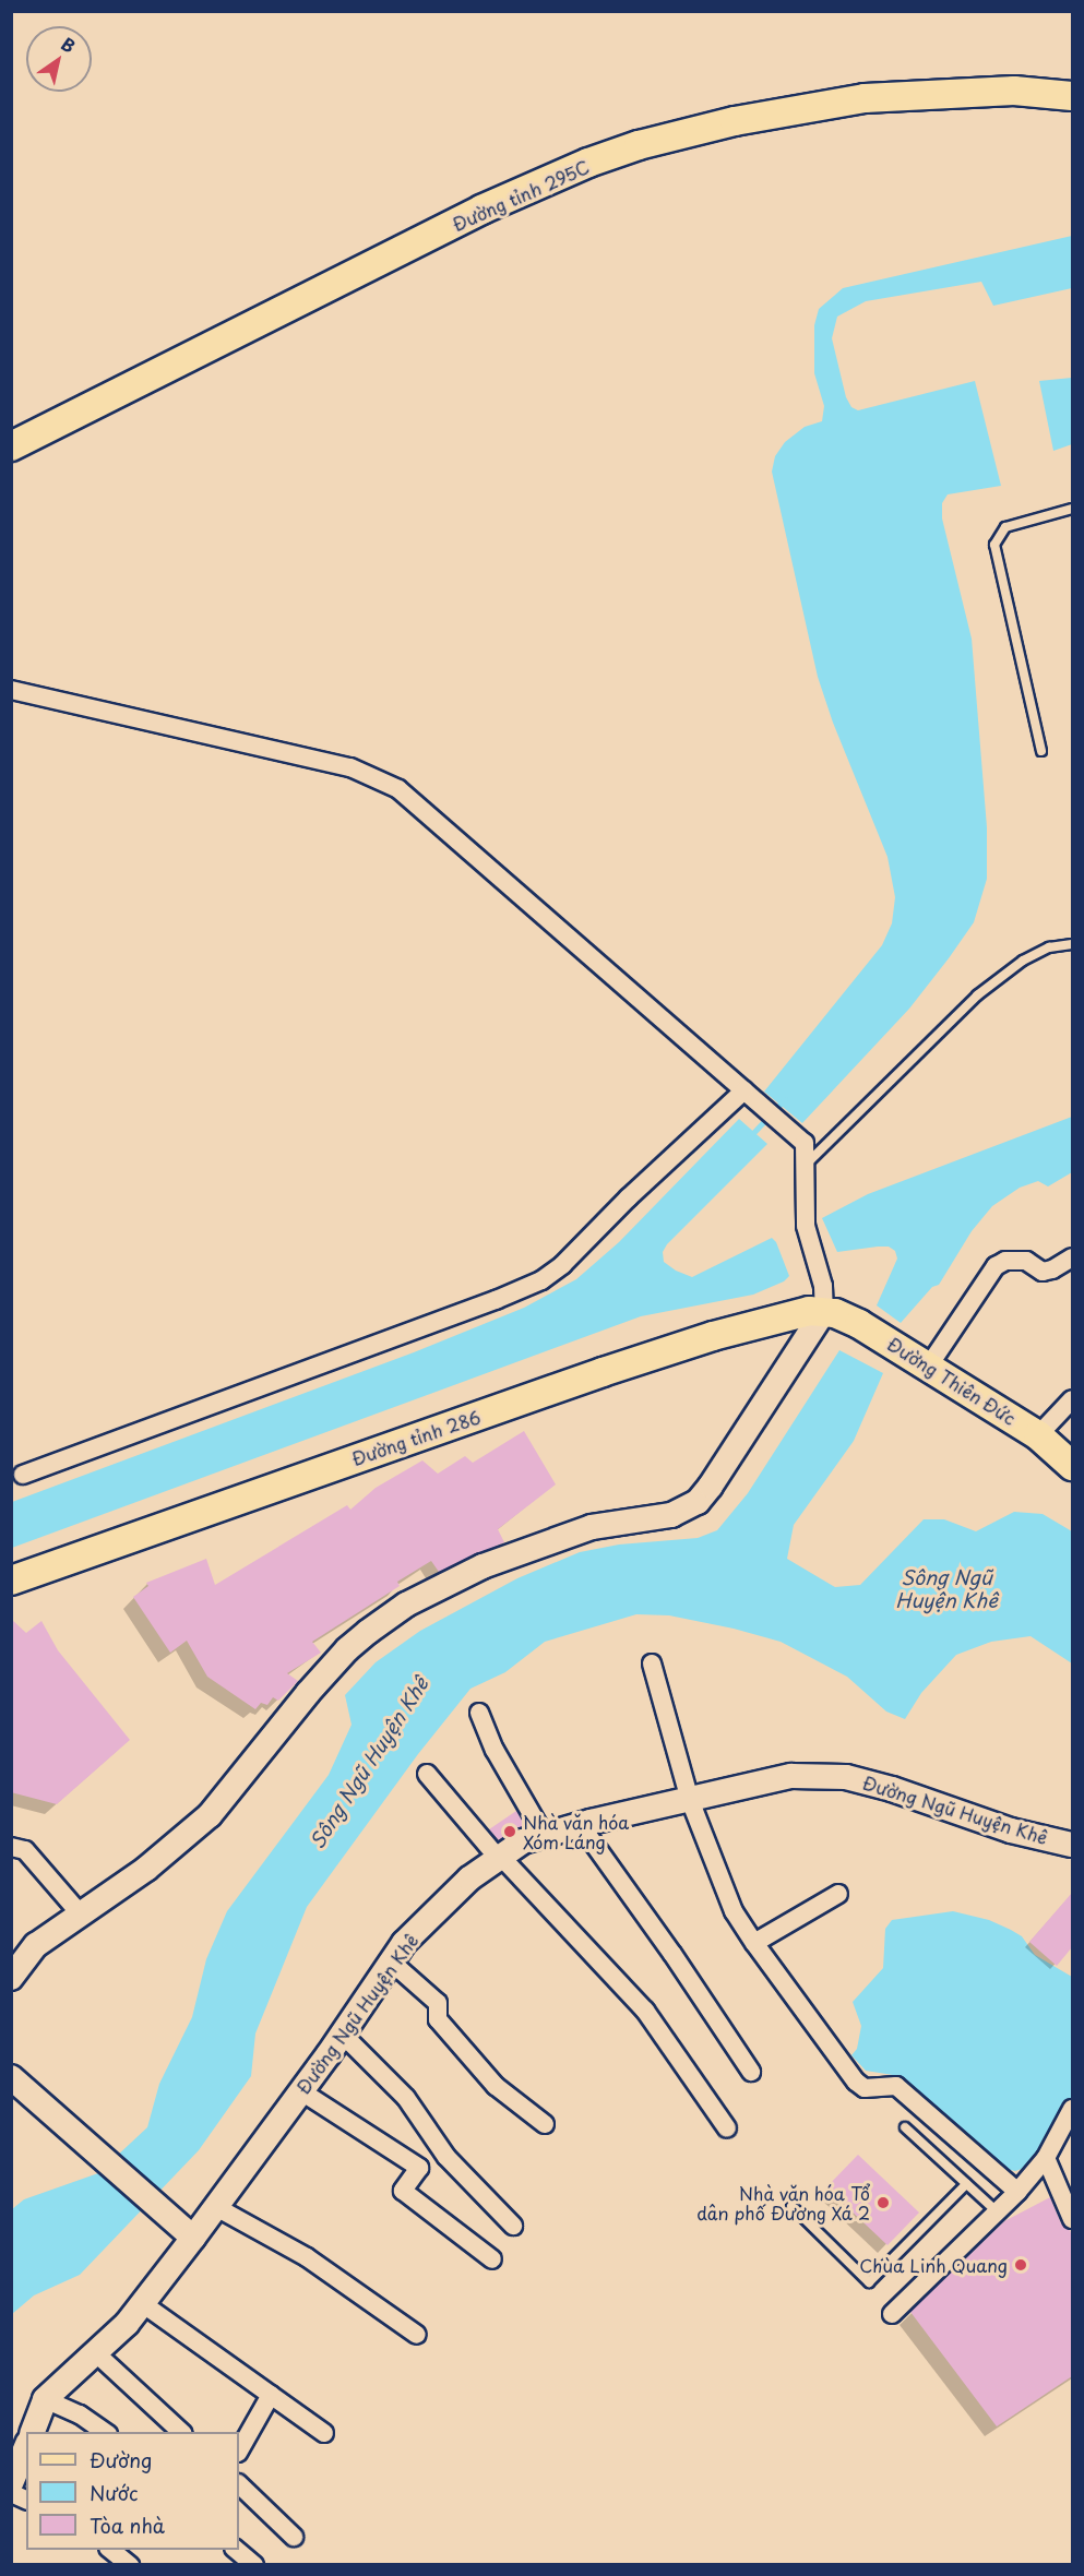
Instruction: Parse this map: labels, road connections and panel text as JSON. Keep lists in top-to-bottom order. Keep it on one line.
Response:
{"streets":{"main road":["Đường tỉnh 295C","Đường Thiên Đức","Đường tỉnh 286"],"street":["Đường Ngũ Huyện Khê"]},"crossings":[["Đường Thiên Đức","Đường tỉnh 286"]],"water":["Sông Ngũ Huyện Khê"],"places":["Nhà văn hóa Xóm Láng","Nhà văn hóa Tổ dân phố Đương Xá 2","Chùa Linh Quang"],"legend":["Đường","Nước","Tòa nhà"],"north":"top right"}
